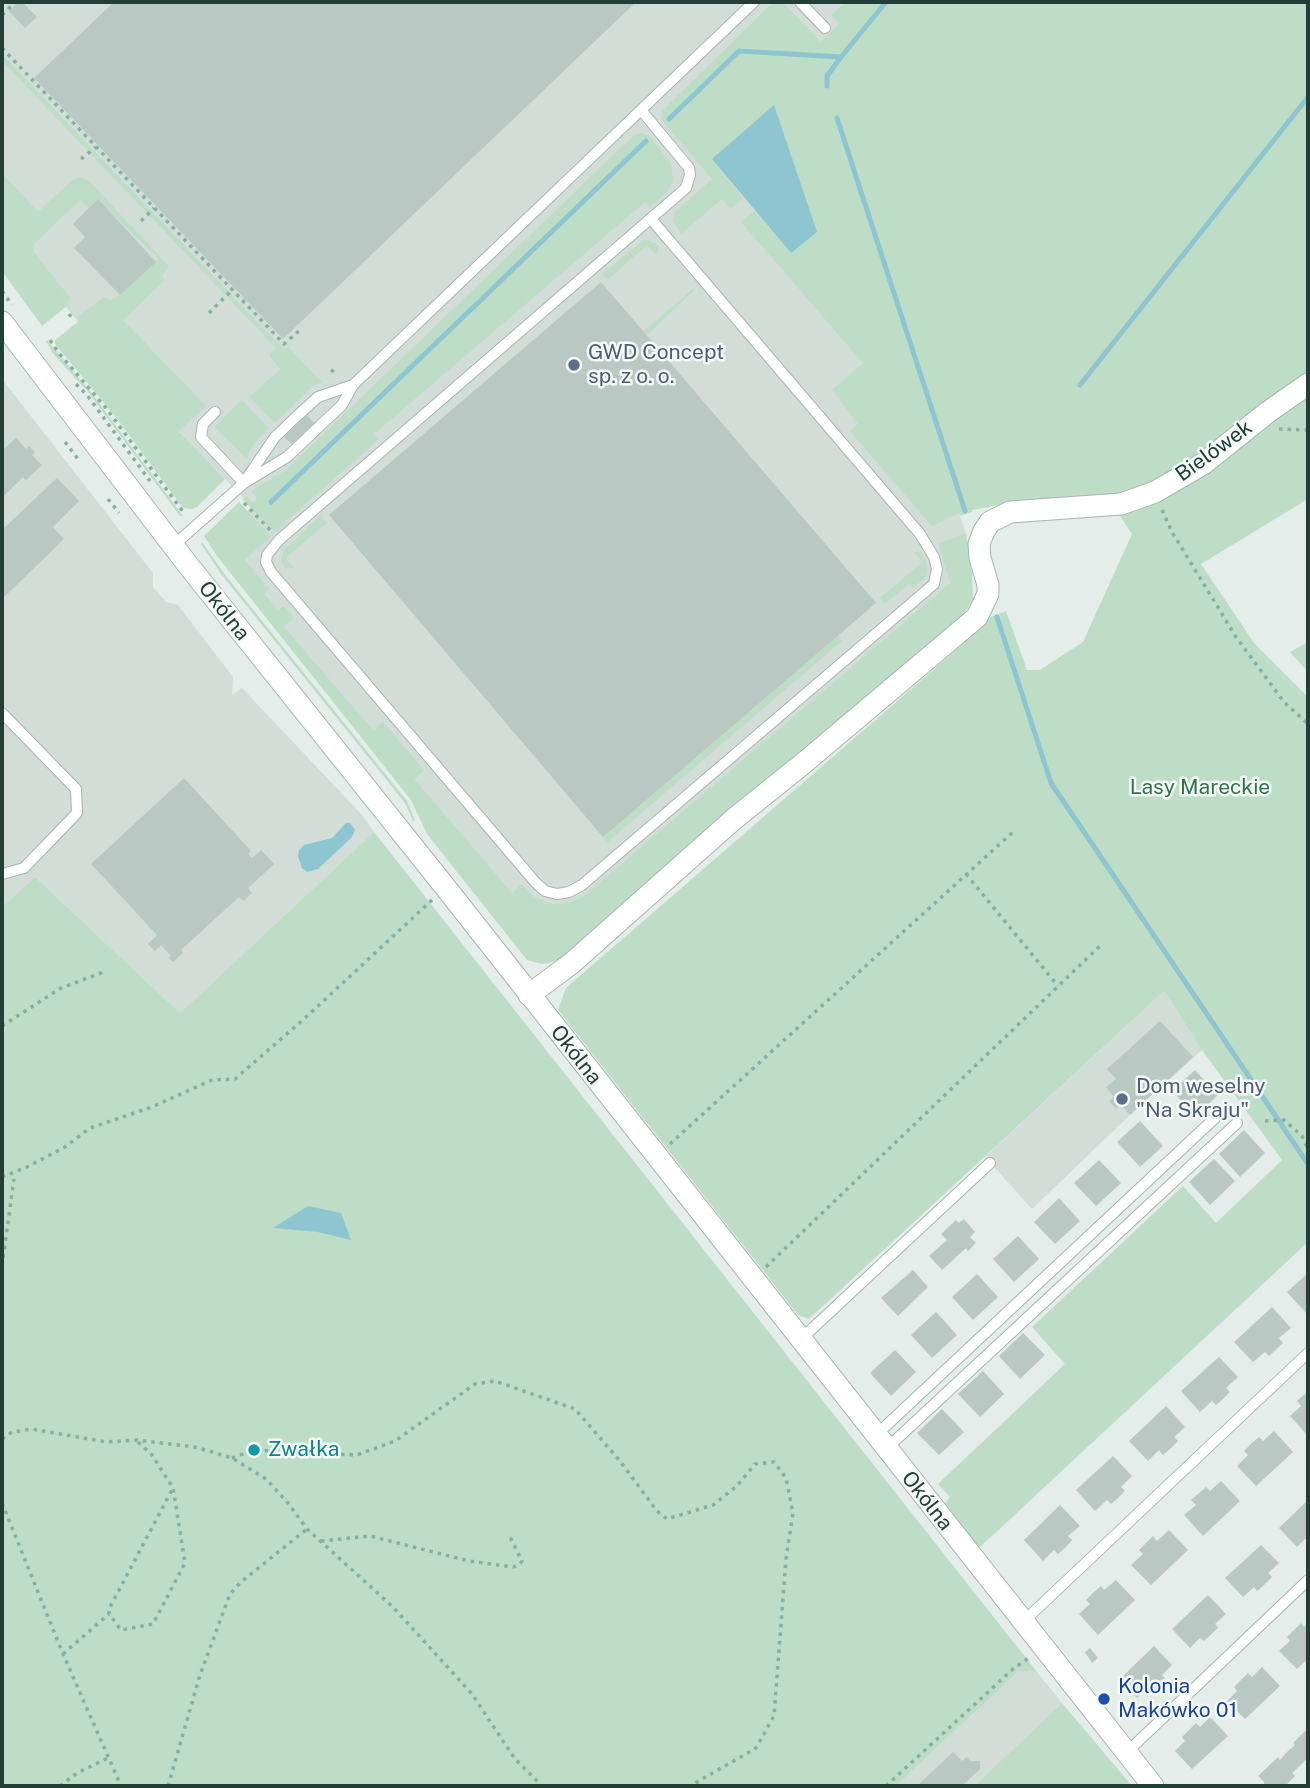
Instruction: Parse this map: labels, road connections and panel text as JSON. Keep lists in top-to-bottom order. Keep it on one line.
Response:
{"streets":{"street":["Bielówek","Okólna"]},"crossings":[["Bielówek","Okólna"]],"parks":["Lasy Mareckie"],"places":["GWD Concept sp. z o. o.","Dom weselny \"Na Skraju\"","Zwałka","Kolonia Makówko 01"]}
